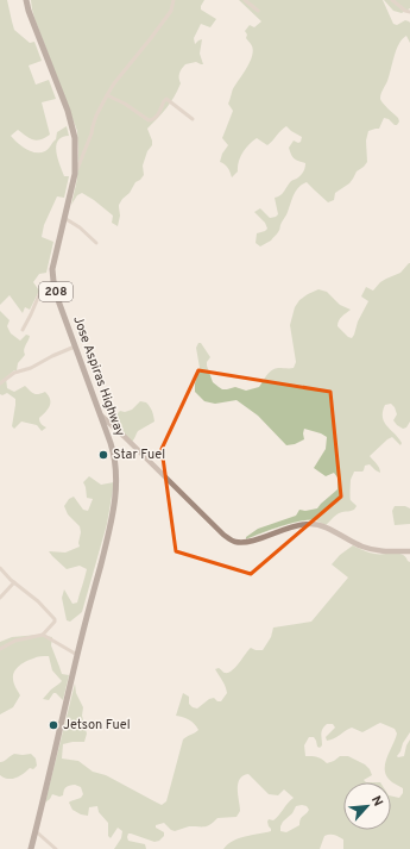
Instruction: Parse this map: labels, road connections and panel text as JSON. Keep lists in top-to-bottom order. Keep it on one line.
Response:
{"streets":{"main road":["208","Jose Aspiras Highway"]},"places":["Star Fuel","Jetson Fuel"],"north":"top right"}
